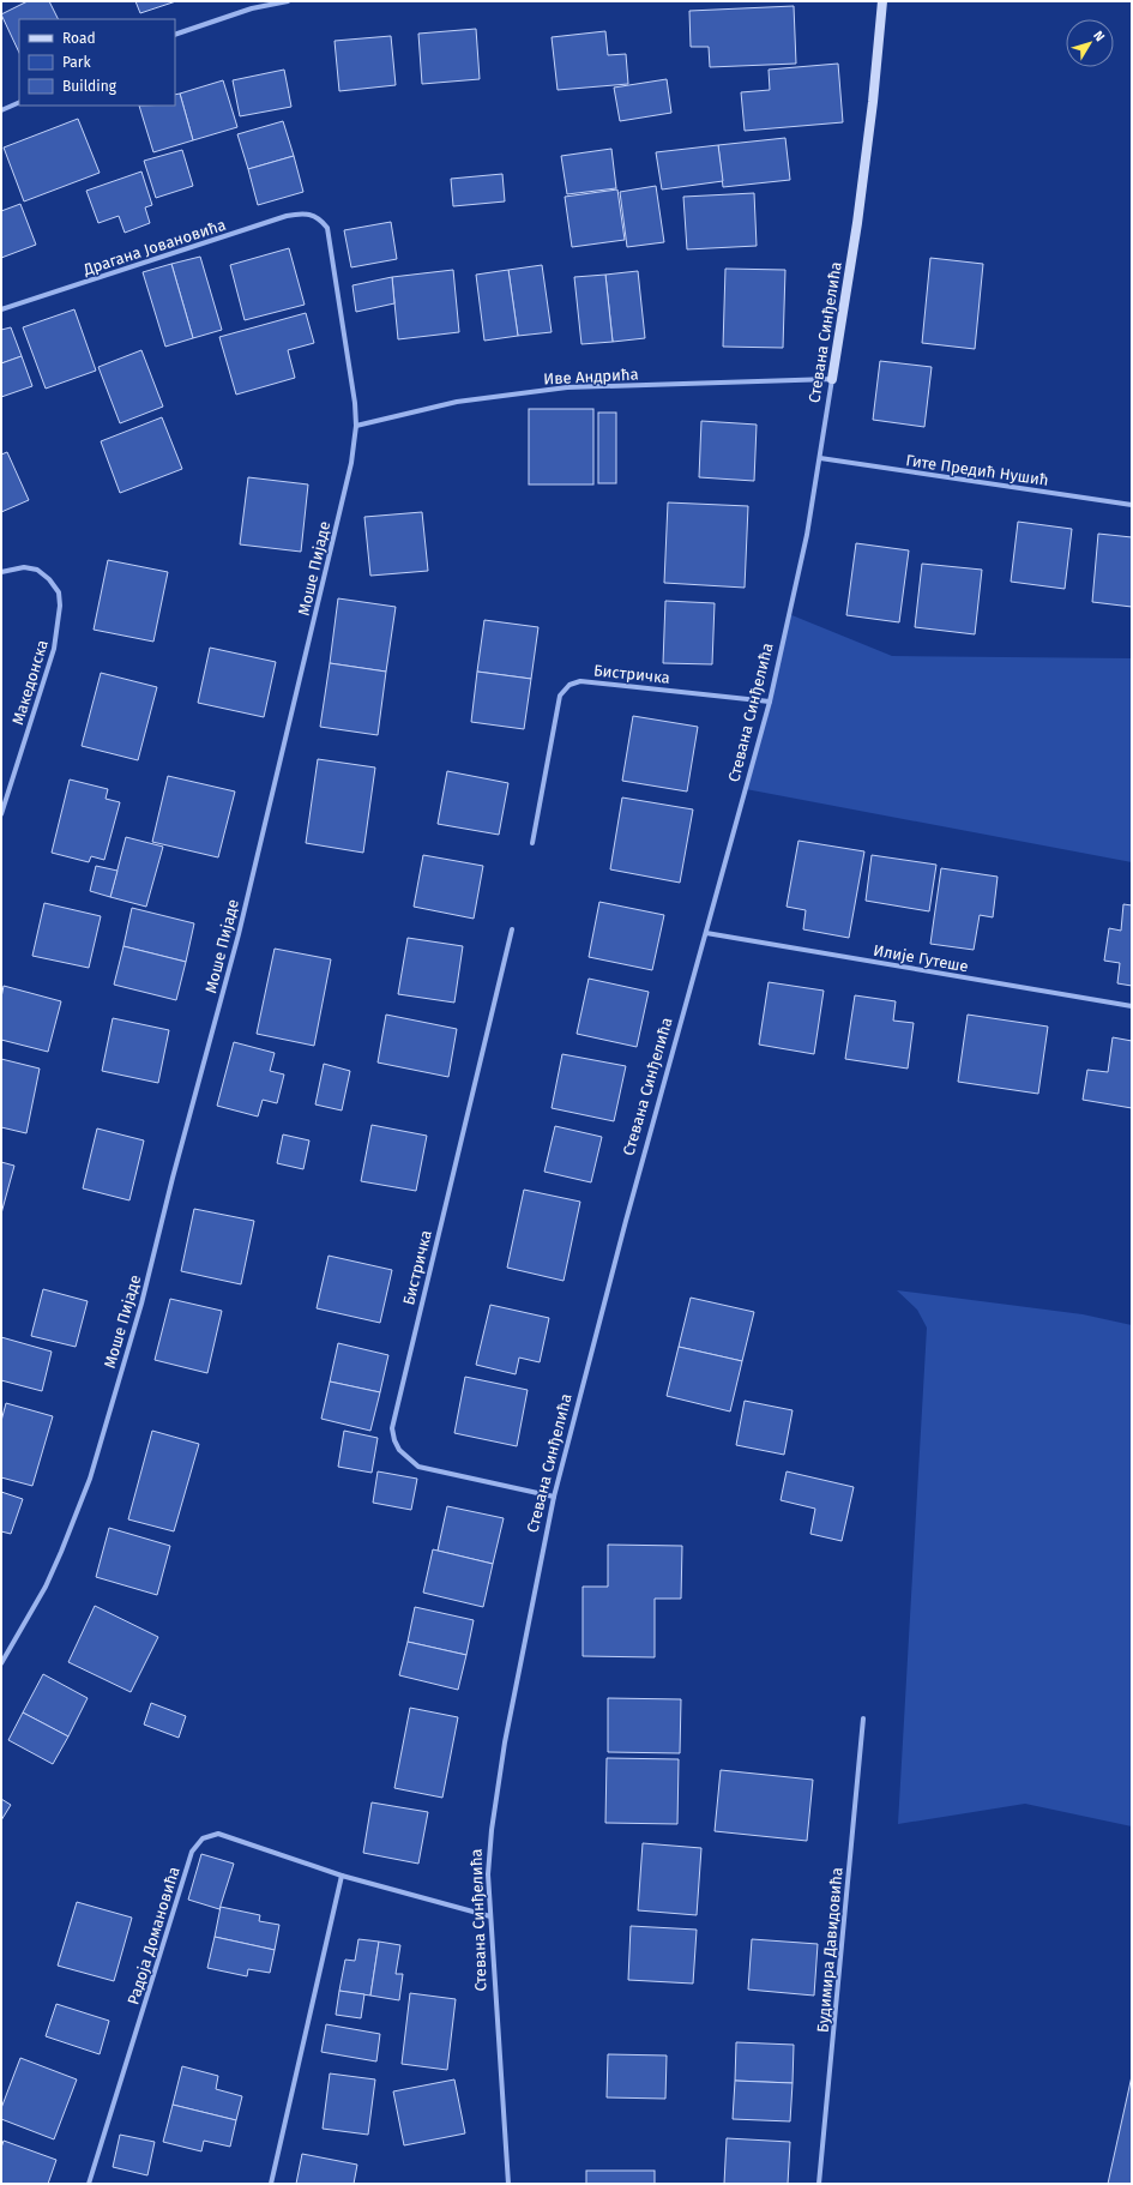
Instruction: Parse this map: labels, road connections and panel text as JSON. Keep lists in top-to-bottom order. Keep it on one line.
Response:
{"streets":{"street":["Драгана Јовановића","Стевана Синђелића","Иве Андрића","Гите Предић Нушић","Моше Пијаде","Бистричка","Македонска","Илије Гутеше","Радоја Домановића","Будимира Давидовића"]},"crossings":[["Драгана Јовановића","Моше Пијаде"],["Стевана Синђелића","Иве Андрића"],["Стевана Синђелића","Гите Предић Нушић"],["Стевана Синђелића","Бистричка"],["Стевана Синђелића","Илије Гутеше"],["Стевана Синђелића","Радоја Домановића"],["Иве Андрића","Моше Пијаде"]],"legend":["Road","Park","Building"],"north":"top right"}
